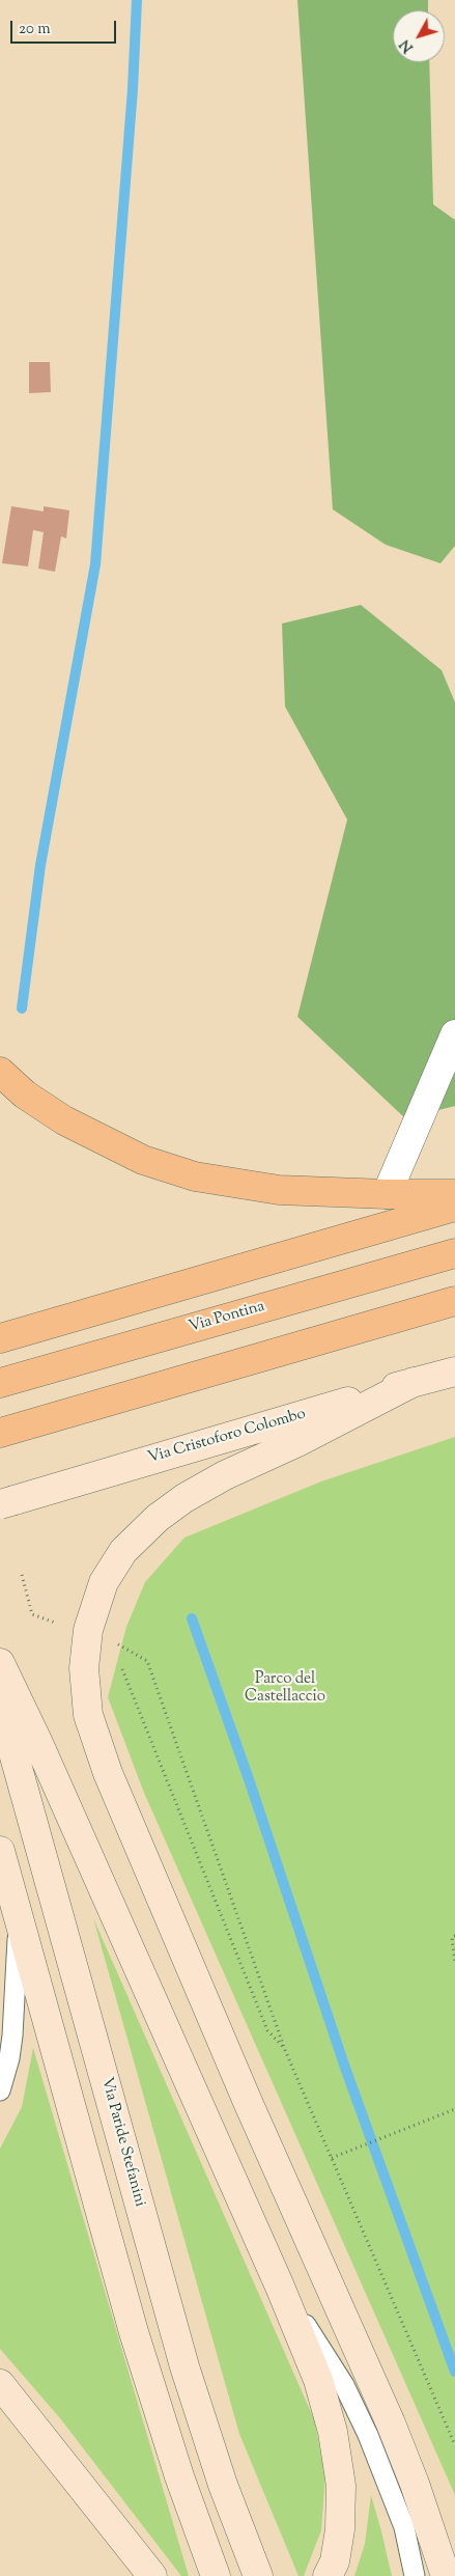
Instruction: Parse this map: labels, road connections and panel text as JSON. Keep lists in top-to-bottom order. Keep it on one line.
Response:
{"streets":{"highway":["Via Pontina"],"main road":["Via Cristoforo Colombo","Via Paride Stefanini"]},"parks":["Parco del Castellaccio"],"scale_bar":"20 m","north":"bottom left"}
